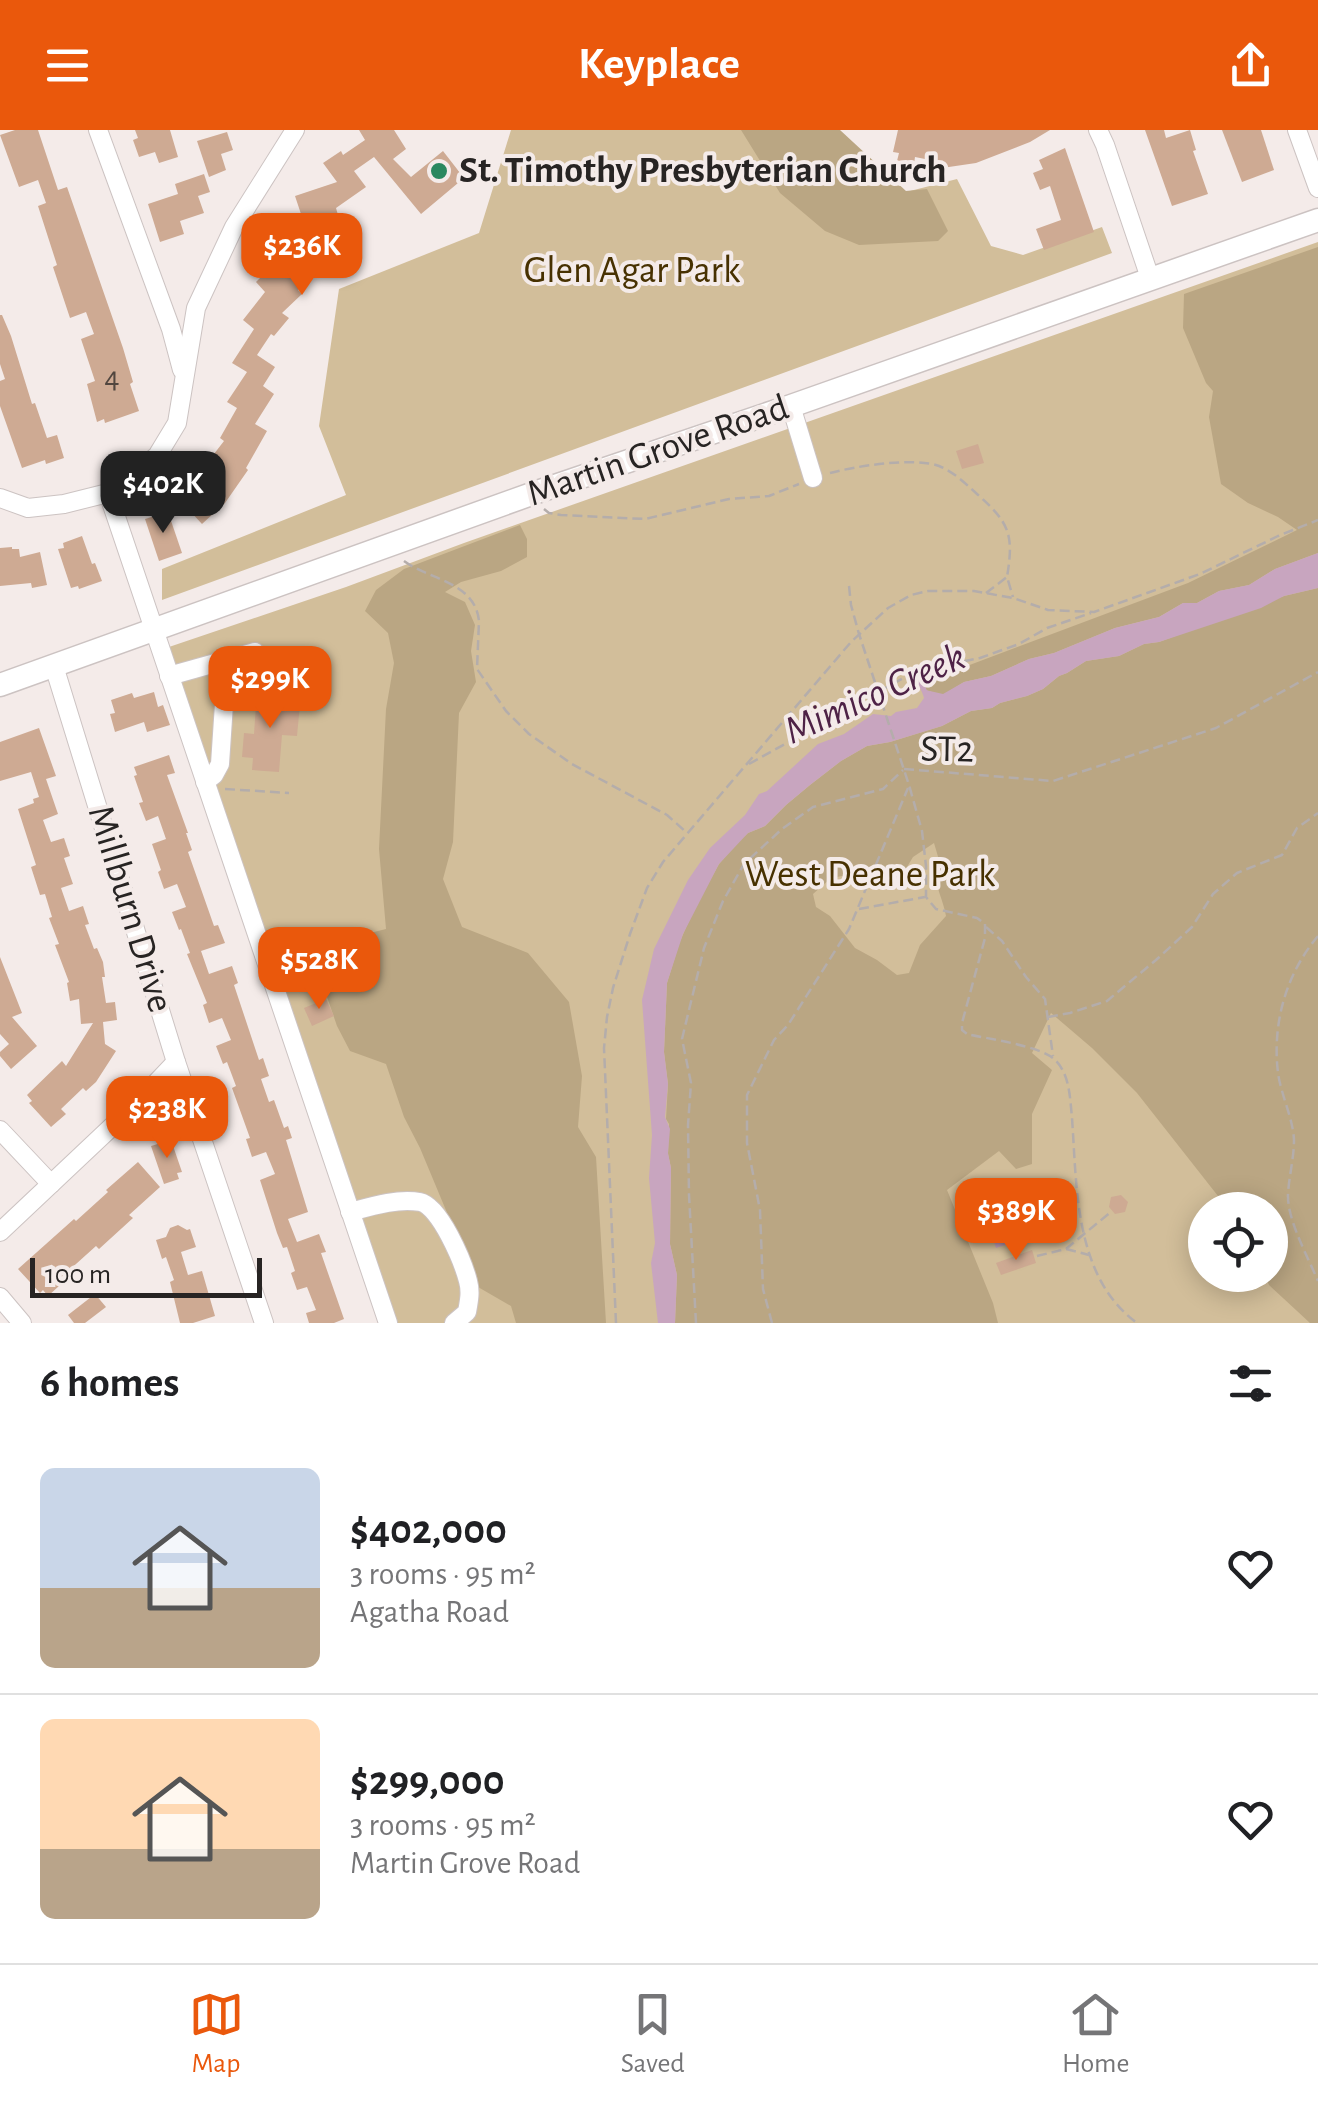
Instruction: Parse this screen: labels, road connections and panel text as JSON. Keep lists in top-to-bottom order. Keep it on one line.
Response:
{"streets":{"main road":["Martin Grove Road"],"street":["Millburn Drive"],"path":["ST2"]},"crossings":[["Martin Grove Road","Millburn Drive"]],"water":["Mimico Creek"],"parks":["Glen Agar Park","West Deane Park"],"places":["St. Timothy Presbyterian Church"],"house_numbers":["4"],"scale_bar":"100 m","page":{"header":"Keyplace","price":["$236K","$402K","$299K","$528K","$238K","$389K"],"scale":"100 m","heading":"6 homes","list":[{"name":"$402,000","note":"3 rooms · 95 m² · Agatha Road"},{"name":"$299,000","note":"3 rooms · 95 m² · Martin Grove Road"}],"tabs":["Map","Saved","Home"]}}
